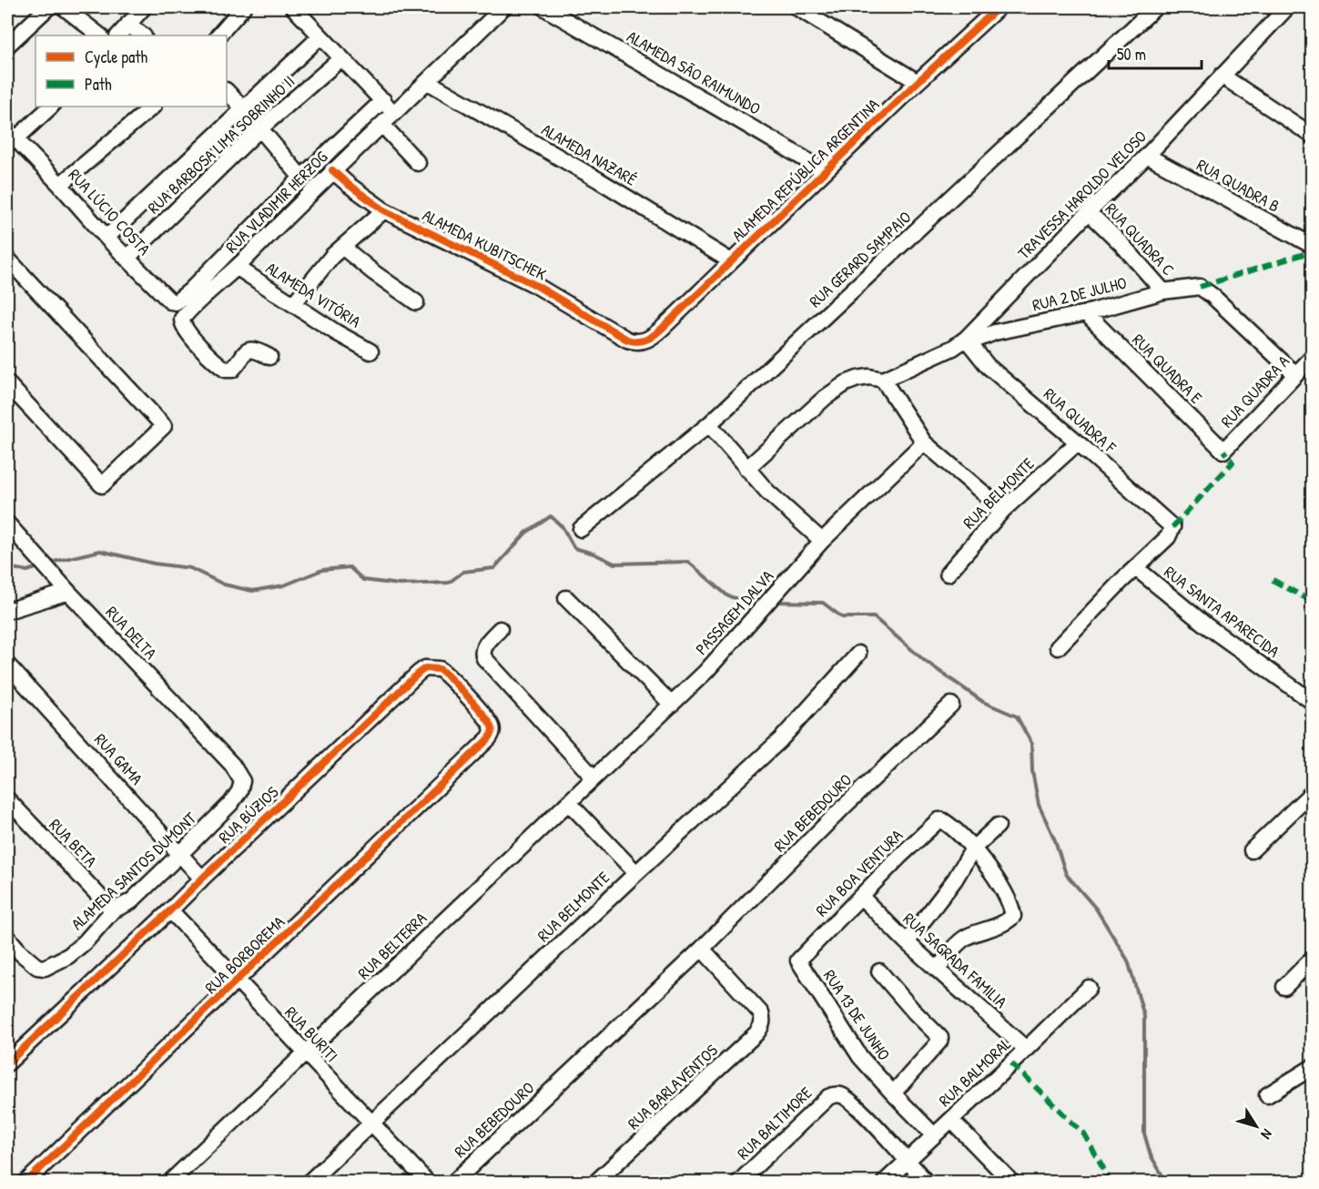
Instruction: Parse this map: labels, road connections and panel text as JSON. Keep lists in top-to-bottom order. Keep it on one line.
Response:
{"streets":{"street":["ALAMEDA SÃO RAIMUNDO","RUA BARBOSA LIMA SOBRINHO II","ALAMEDA NAZARÉ","ALAMEDA REPÚBLICA ARGENTINA","RUA QUADRA B","TRAVESSA HAROLDO VELOSO","RUA VLADIMIR HERZOG","RUA LÚCIO COSTA","RUA QUADRA C","ALAMEDA KUBITSCHEK","RUA GERARD SAMPAIO","RUA 2 DE JULHO","ALAMEDA VITÓRIA","RUA QUADRA E","RUA QUADRA A","RUA QUADRA F","RUA BELMONTE","RUA SANTA APARECIDA","PASSAGEM DALVA","RUA DELTA","RUA GAMA","RUA BEBEDOURO","RUA BÚZIOS","RUA BETA","ALAMEDA SANTOS DUMONT","RUA BOA VENTURA","RUA BELTERRA","RUA BORBOREMA","RUA SAGRADA FAMILIA","RUA 13 DE JUNHO","RUA BURITI","RUA BALMORAL","RUA BARLAVENTOS","RUA BALTIMORE"]},"crossings":[["ALAMEDA SÃO RAIMUNDO","ALAMEDA REPÚBLICA ARGENTINA"],["RUA BARBOSA LIMA SOBRINHO II","RUA LÚCIO COSTA"],["ALAMEDA NAZARÉ","ALAMEDA REPÚBLICA ARGENTINA"],["ALAMEDA NAZARÉ","RUA VLADIMIR HERZOG"],["ALAMEDA REPÚBLICA ARGENTINA","ALAMEDA KUBITSCHEK"],["RUA QUADRA B","TRAVESSA HAROLDO VELOSO"],["TRAVESSA HAROLDO VELOSO","RUA QUADRA C"],["TRAVESSA HAROLDO VELOSO","RUA 2 DE JULHO"],["TRAVESSA HAROLDO VELOSO","RUA QUADRA F"],["RUA VLADIMIR HERZOG","ALAMEDA KUBITSCHEK"],["RUA VLADIMIR HERZOG","ALAMEDA VITÓRIA"],["RUA QUADRA C","RUA 2 DE JULHO"],["RUA 2 DE JULHO","RUA QUADRA E"],["RUA 2 DE JULHO","RUA QUADRA A"],["RUA 2 DE JULHO","RUA QUADRA F"],["RUA QUADRA E","RUA QUADRA A"],["RUA QUADRA F","RUA BELMONTE"],["RUA QUADRA F","RUA SANTA APARECIDA"],["RUA BELMONTE","RUA BURITI"],["PASSAGEM DALVA","RUA BELTERRA"],["RUA DELTA","ALAMEDA SANTOS DUMONT"],["RUA GAMA","RUA BÚZIOS"],["RUA GAMA","ALAMEDA SANTOS DUMONT"],["RUA BEBEDOURO","RUA BARLAVENTOS"],["RUA BÚZIOS","RUA BORBOREMA"],["RUA BÚZIOS","RUA BURITI"],["RUA BETA","ALAMEDA SANTOS DUMONT"],["RUA BOA VENTURA","RUA SAGRADA FAMILIA"],["RUA BOA VENTURA","RUA 13 DE JUNHO"],["RUA BELTERRA","RUA BURITI"],["RUA BORBOREMA","RUA BURITI"],["RUA SAGRADA FAMILIA","RUA BALMORAL"],["RUA 13 DE JUNHO","RUA BALMORAL"],["RUA BALMORAL","RUA BALTIMORE"]],"legend":["Cycle path","Path"],"scale_bar":"50 m","north":"bottom right"}
